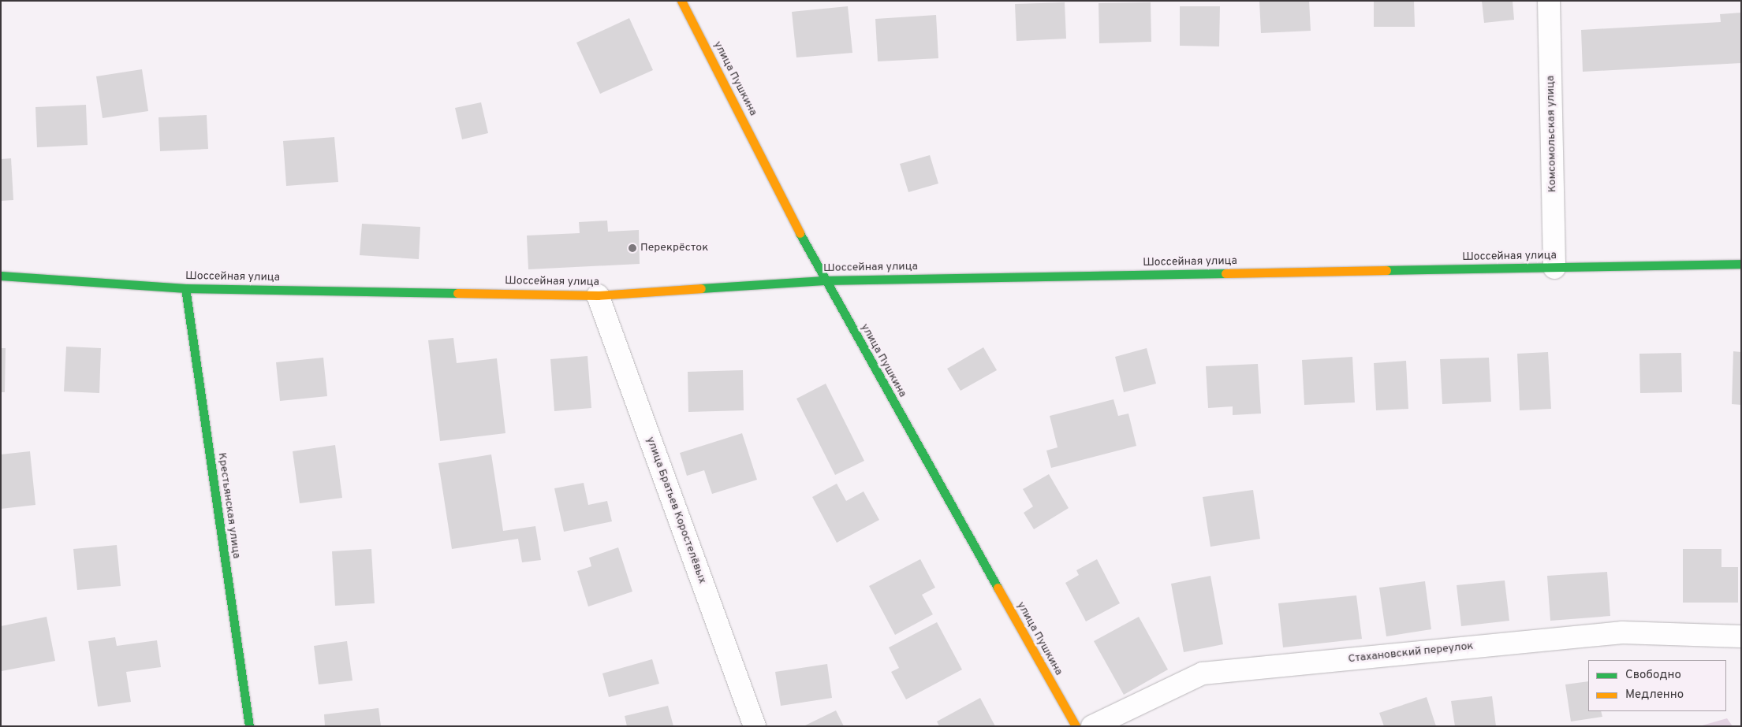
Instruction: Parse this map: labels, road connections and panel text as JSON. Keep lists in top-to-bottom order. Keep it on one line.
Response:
{"streets":{"main road":["улица Пушкина","Шоссейная улица","Крестьянская улица"],"street":["Комсомольская улица","улица Братьев Коростелёвых","Стахановский переулок"]},"crossings":[["улица Пушкина","Шоссейная улица"],["Комсомольская улица","Шоссейная улица"],["Шоссейная улица","Крестьянская улица"],["Шоссейная улица","улица Братьев Коростелёвых"]],"places":["Перекрёсток"],"legend":["Свободно","Медленно"]}
